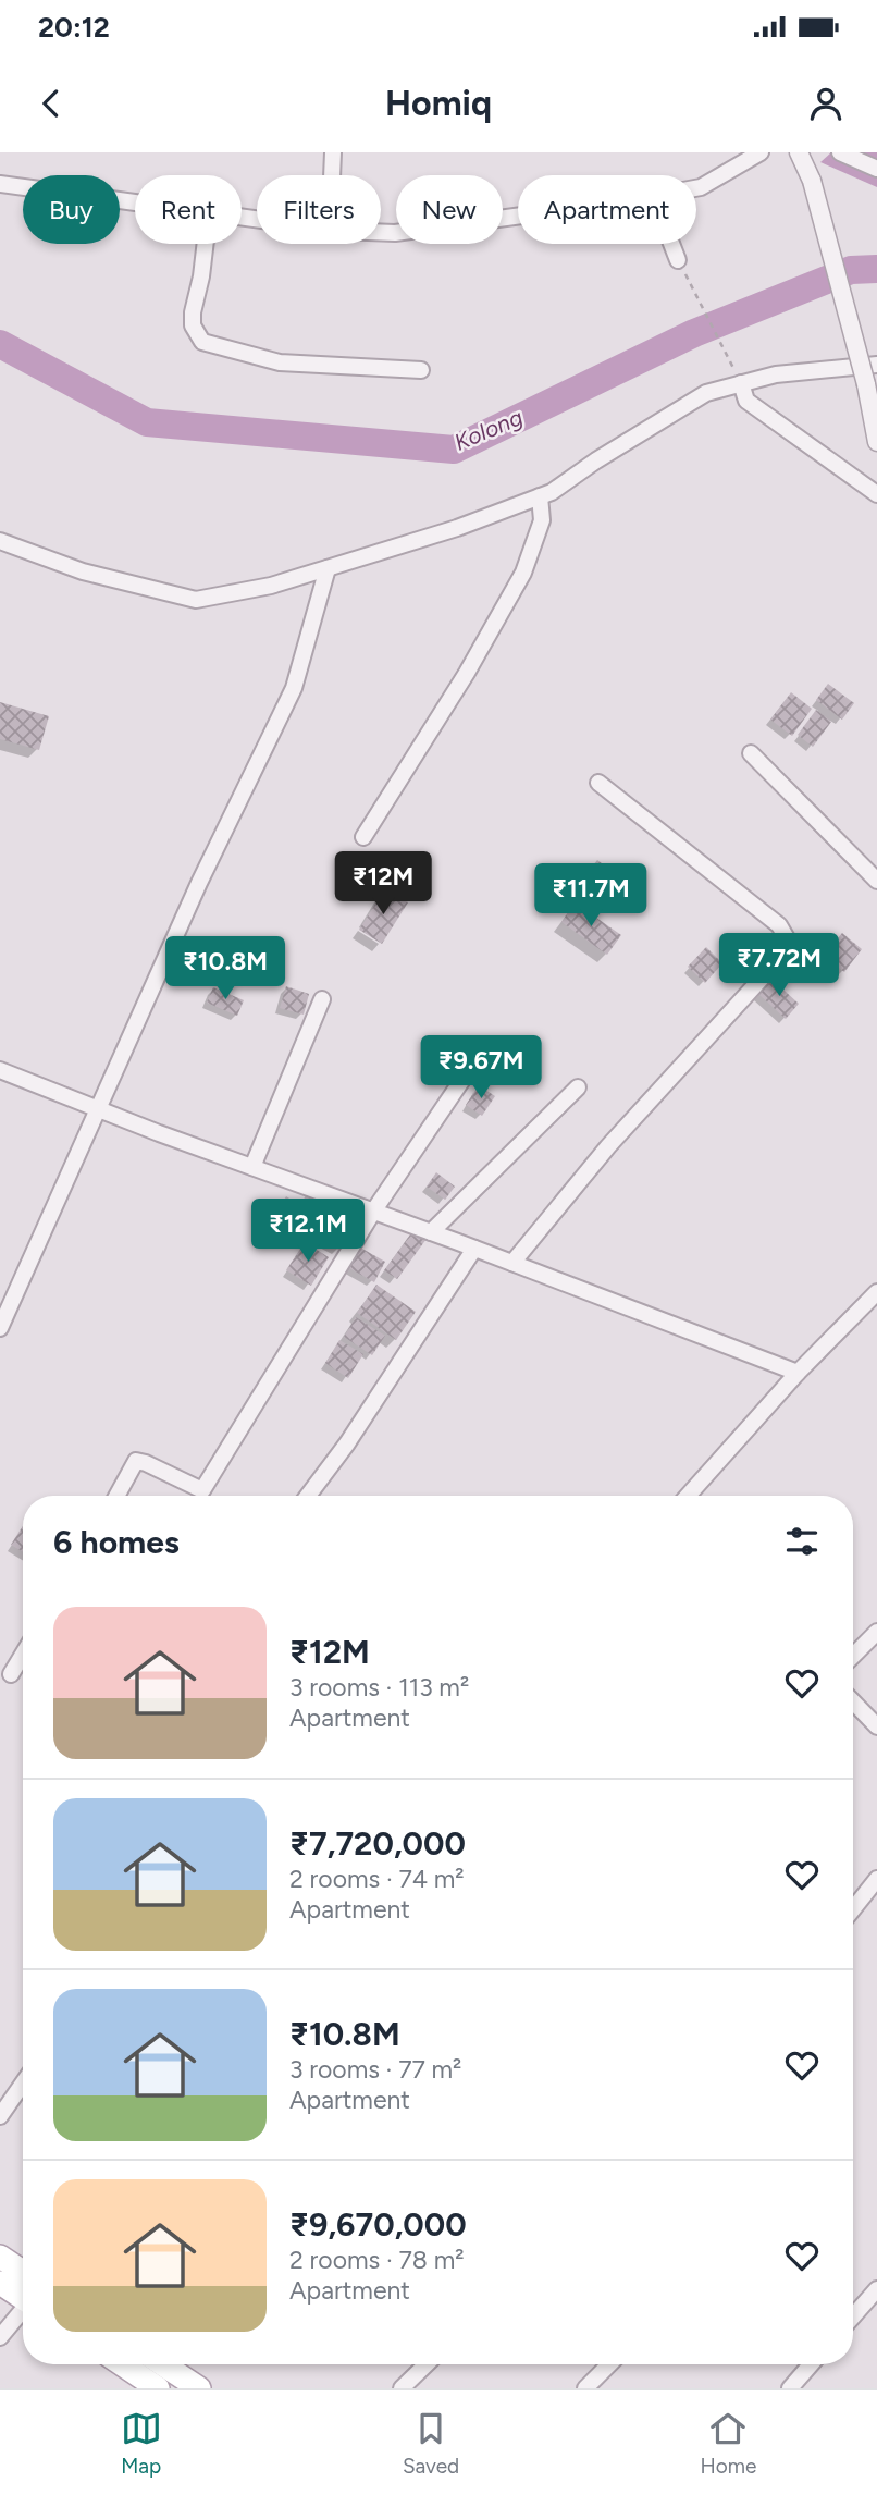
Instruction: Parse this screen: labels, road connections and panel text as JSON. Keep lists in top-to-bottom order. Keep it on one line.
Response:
{"water":["Kolong"],"page":{"status":"20:12","header":"Homiq","chip":["Buy","Rent","Filters","New","Apartment"],"price":["₹12M","₹11.7M","₹7.72M","₹10.8M","₹9.67M","₹12.1M"],"heading":"6 homes","list":[{"name":"₹12M","note":"3 rooms · 113 m² · Apartment"},{"name":"₹7,720,000","note":"2 rooms · 74 m² · Apartment"},{"name":"₹10.8M","note":"3 rooms · 77 m² · Apartment"},{"name":"₹9,670,000","note":"2 rooms · 78 m² · Apartment"}],"tabs":["Map","Saved","Home"]}}
